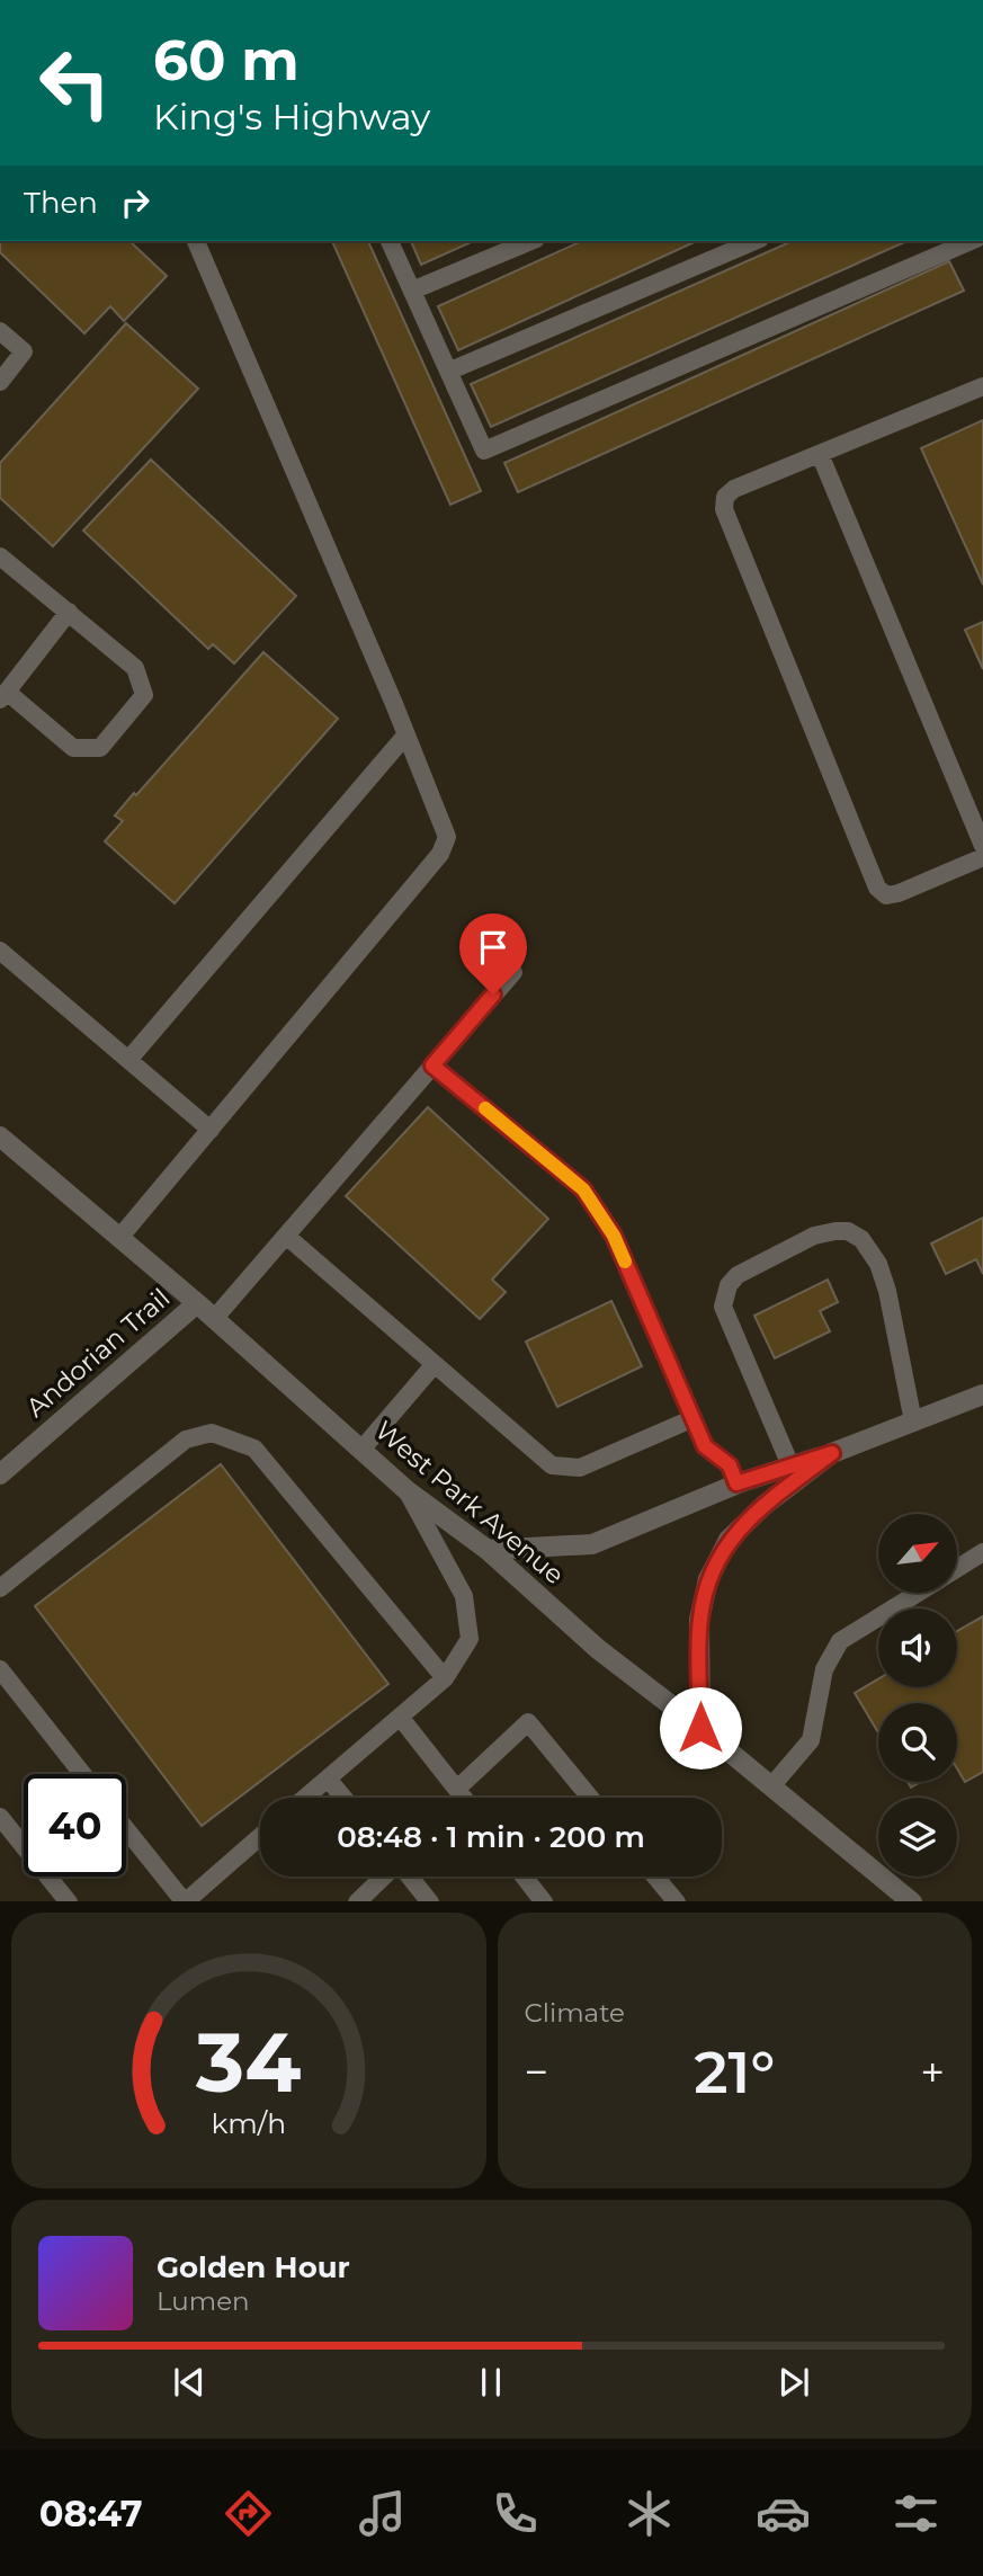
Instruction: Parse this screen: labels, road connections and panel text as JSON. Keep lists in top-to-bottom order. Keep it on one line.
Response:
{"streets":{"street":["Andorian Trail","West Park Avenue"]},"crossings":[["Andorian Trail","West Park Avenue"]],"north":"top right","page":{"turn":["60 m","King's Highway"],"then":"Then","limit":"40","trip":"08:48 · 1 min · 200 m","tile":"Climate","heat":["−","21°","+"],"song":["Golden Hour","Lumen"],"tabs":"08:47","gauge":["34","km/h"]}}
